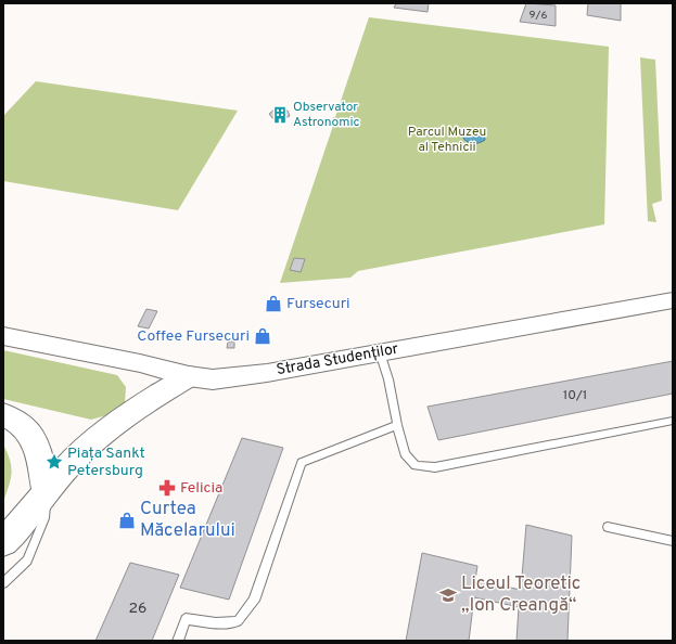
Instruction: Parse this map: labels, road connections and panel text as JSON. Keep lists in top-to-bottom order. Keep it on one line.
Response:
{"streets":{"main road":["Strada Studenților"]},"parks":["Parcul Muzeu al Tehnicii"],"places":{"building":["Observator Astronomic"],"shop":["Fursecuri","Coffee Fursecuri","Curtea Măcelarului"],"place":["Piața Sankt Petersburg"],"pharmacy":["Felicia"],"school or university":["Liceul Teoretic „Ion Creangă“"]},"house_numbers":["9/6","10/1","26"]}
